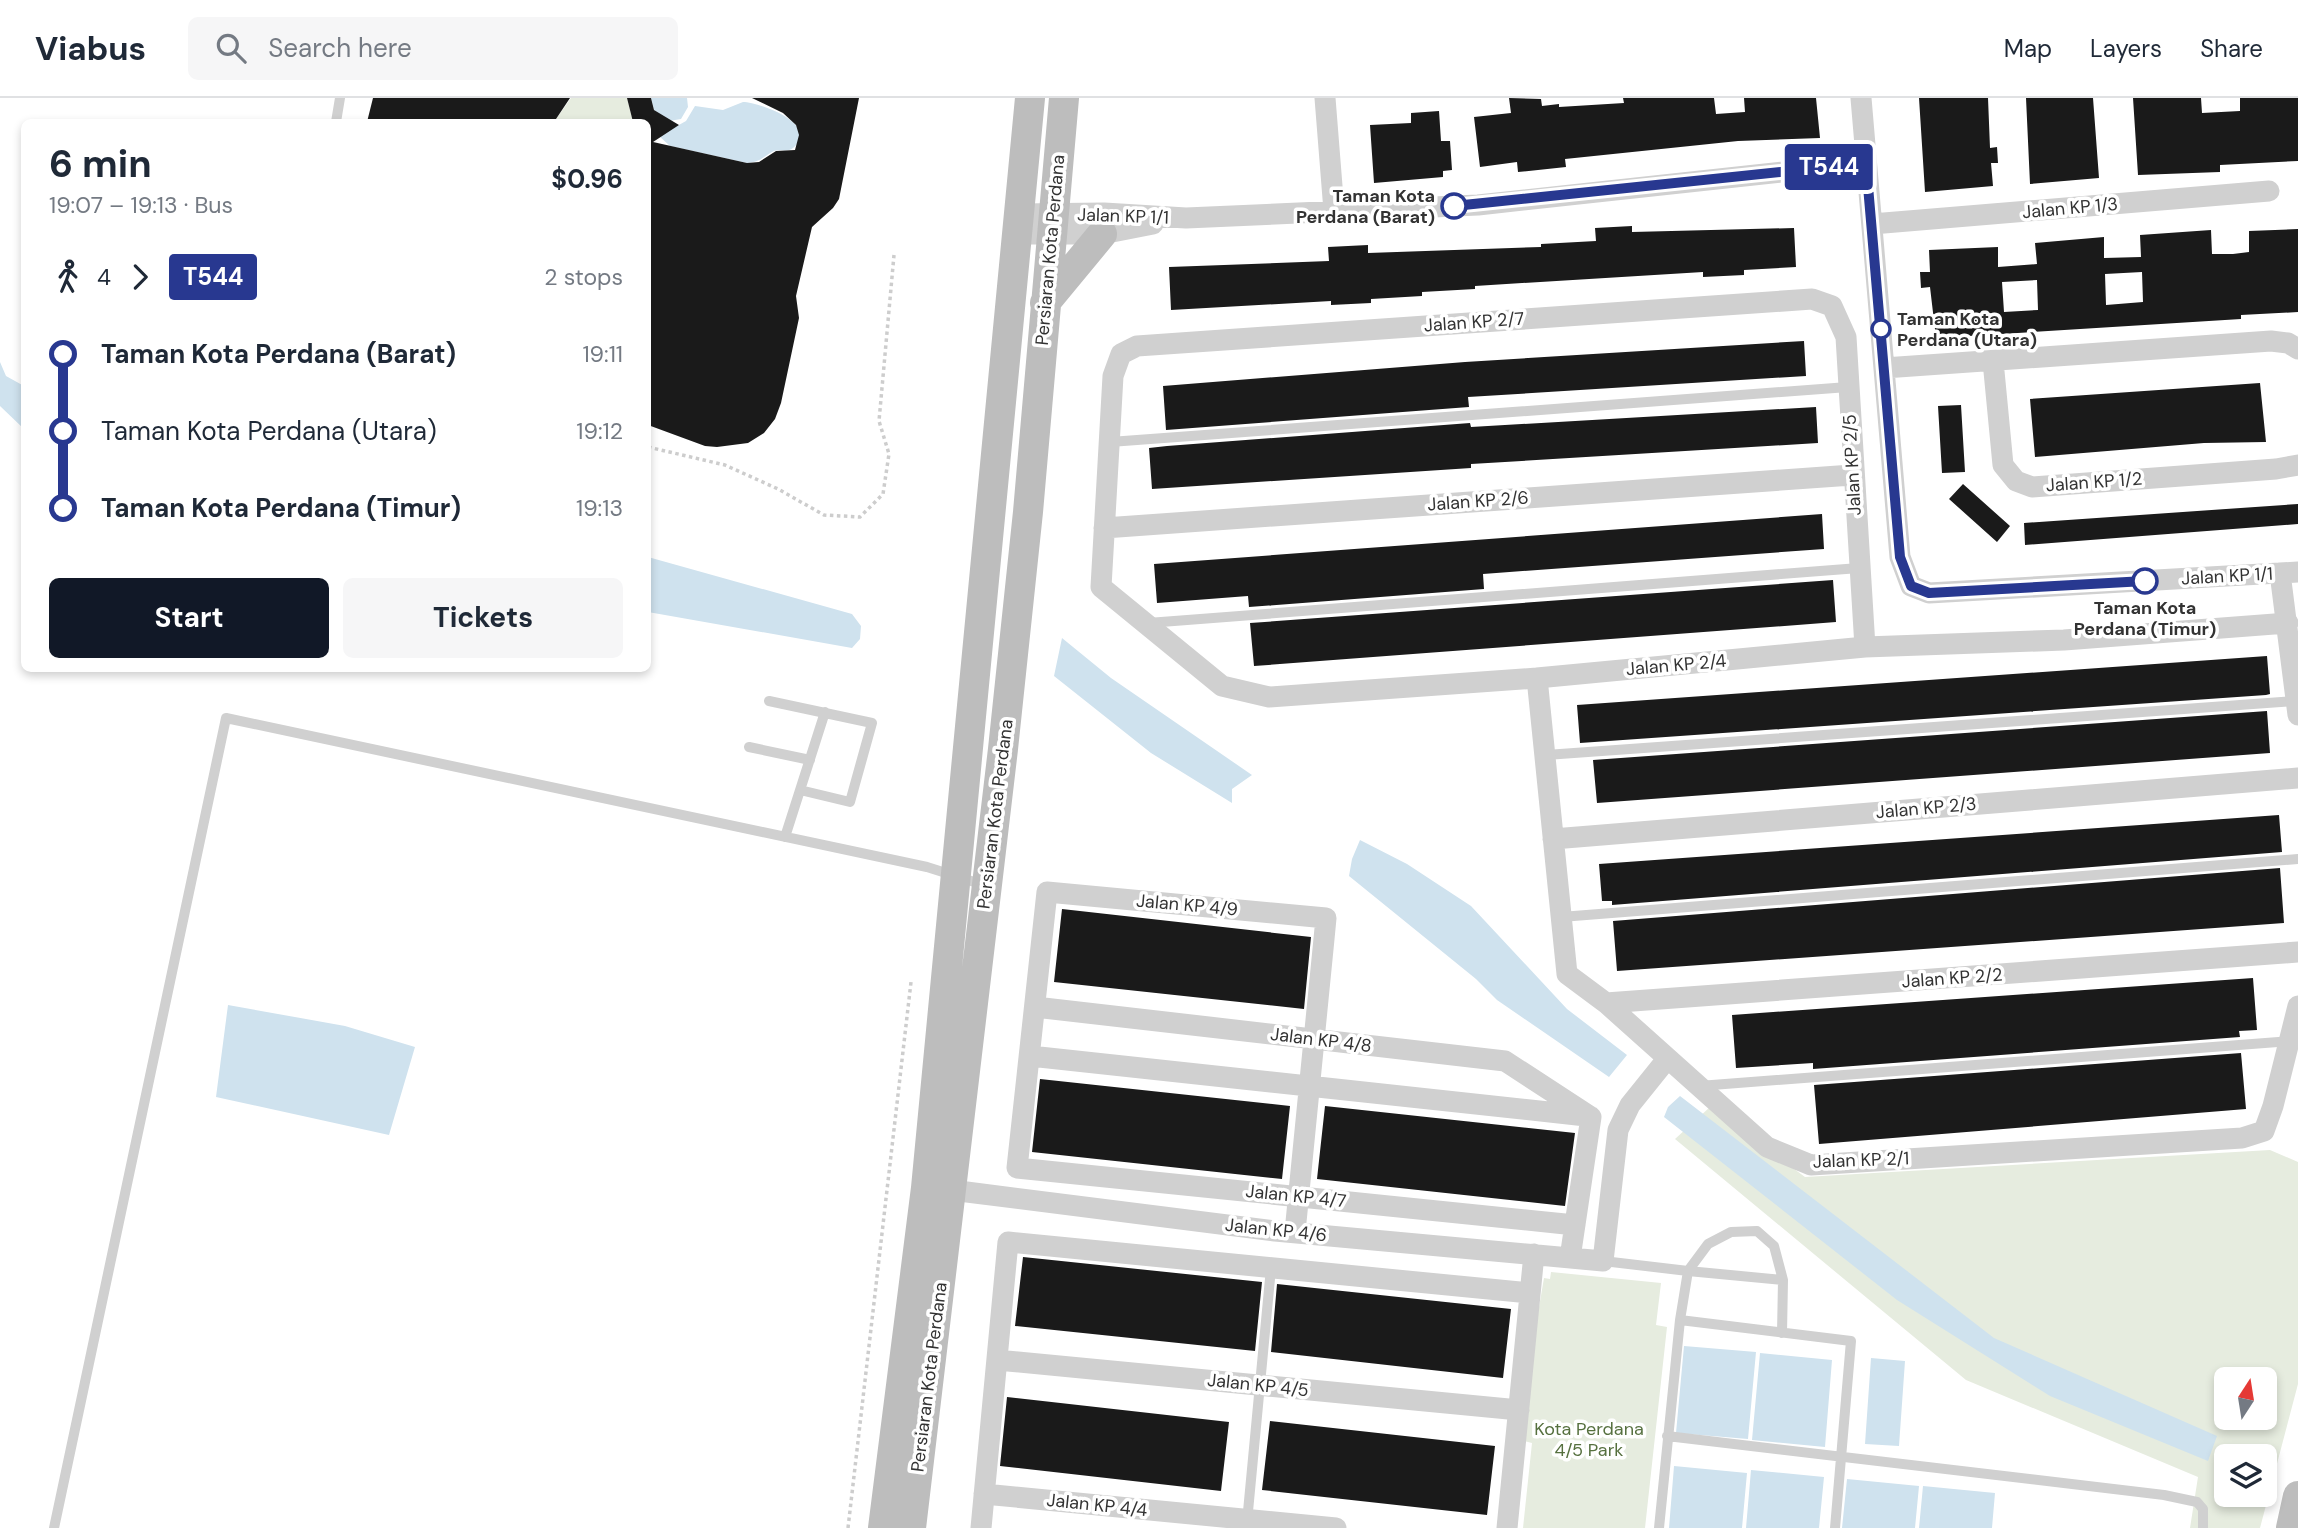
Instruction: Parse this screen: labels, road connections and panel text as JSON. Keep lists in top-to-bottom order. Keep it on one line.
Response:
{"streets":{"street":["Jalan KP 1/3","Jalan KP 1/1","Persiaran Kota Perdana","Jalan KP 2/7","Jalan KP 2/5","Jalan KP 1/2","Jalan KP 2/6","Jalan KP 2/4","Jalan KP 2/3","Jalan KP 4/9","Jalan KP 2/2","Jalan KP 4/8","Jalan KP 2/1","Jalan KP 4/7","Jalan KP 4/6","Jalan KP 4/5","Jalan KP 4/4"]},"crossings":[["Jalan KP 1/3","Jalan KP 1/1"],["Jalan KP 1/1","Persiaran Kota Perdana"],["Persiaran Kota Perdana","Jalan KP 4/6"],["Jalan KP 2/7","Jalan KP 2/5"],["Jalan KP 2/5","Jalan KP 2/6"],["Jalan KP 2/5","Jalan KP 2/4"],["Jalan KP 2/6","Jalan KP 2/4"],["Jalan KP 2/4","Jalan KP 2/1"],["Jalan KP 2/3","Jalan KP 2/1"],["Jalan KP 4/9","Jalan KP 4/8"],["Jalan KP 2/2","Jalan KP 2/1"]],"parks":["Kota Perdana 4/5 Park"],"places":["Taman Kota Perdana (Barat)","Taman Kota Perdana (Utara)","Taman Kota Perdana (Timur)"],"lines":["bus line T544"],"north":"top","page":{"header":"Viabus","search":"Search here","nav":["Map","Layers","Share"],"on_map":"T544","heading":["6 min","19:07 – 19:13 · Bus","$0.96"],"legs":["4","T544","2 stops"],"list":[{"name":"Taman Kota Perdana (Barat)","value":"19:11"},{"name":"Taman Kota Perdana (Utara)","value":"19:12"},{"name":"Taman Kota Perdana (Timur)","value":"19:13"}],"buttons":["Start","Tickets"]}}
